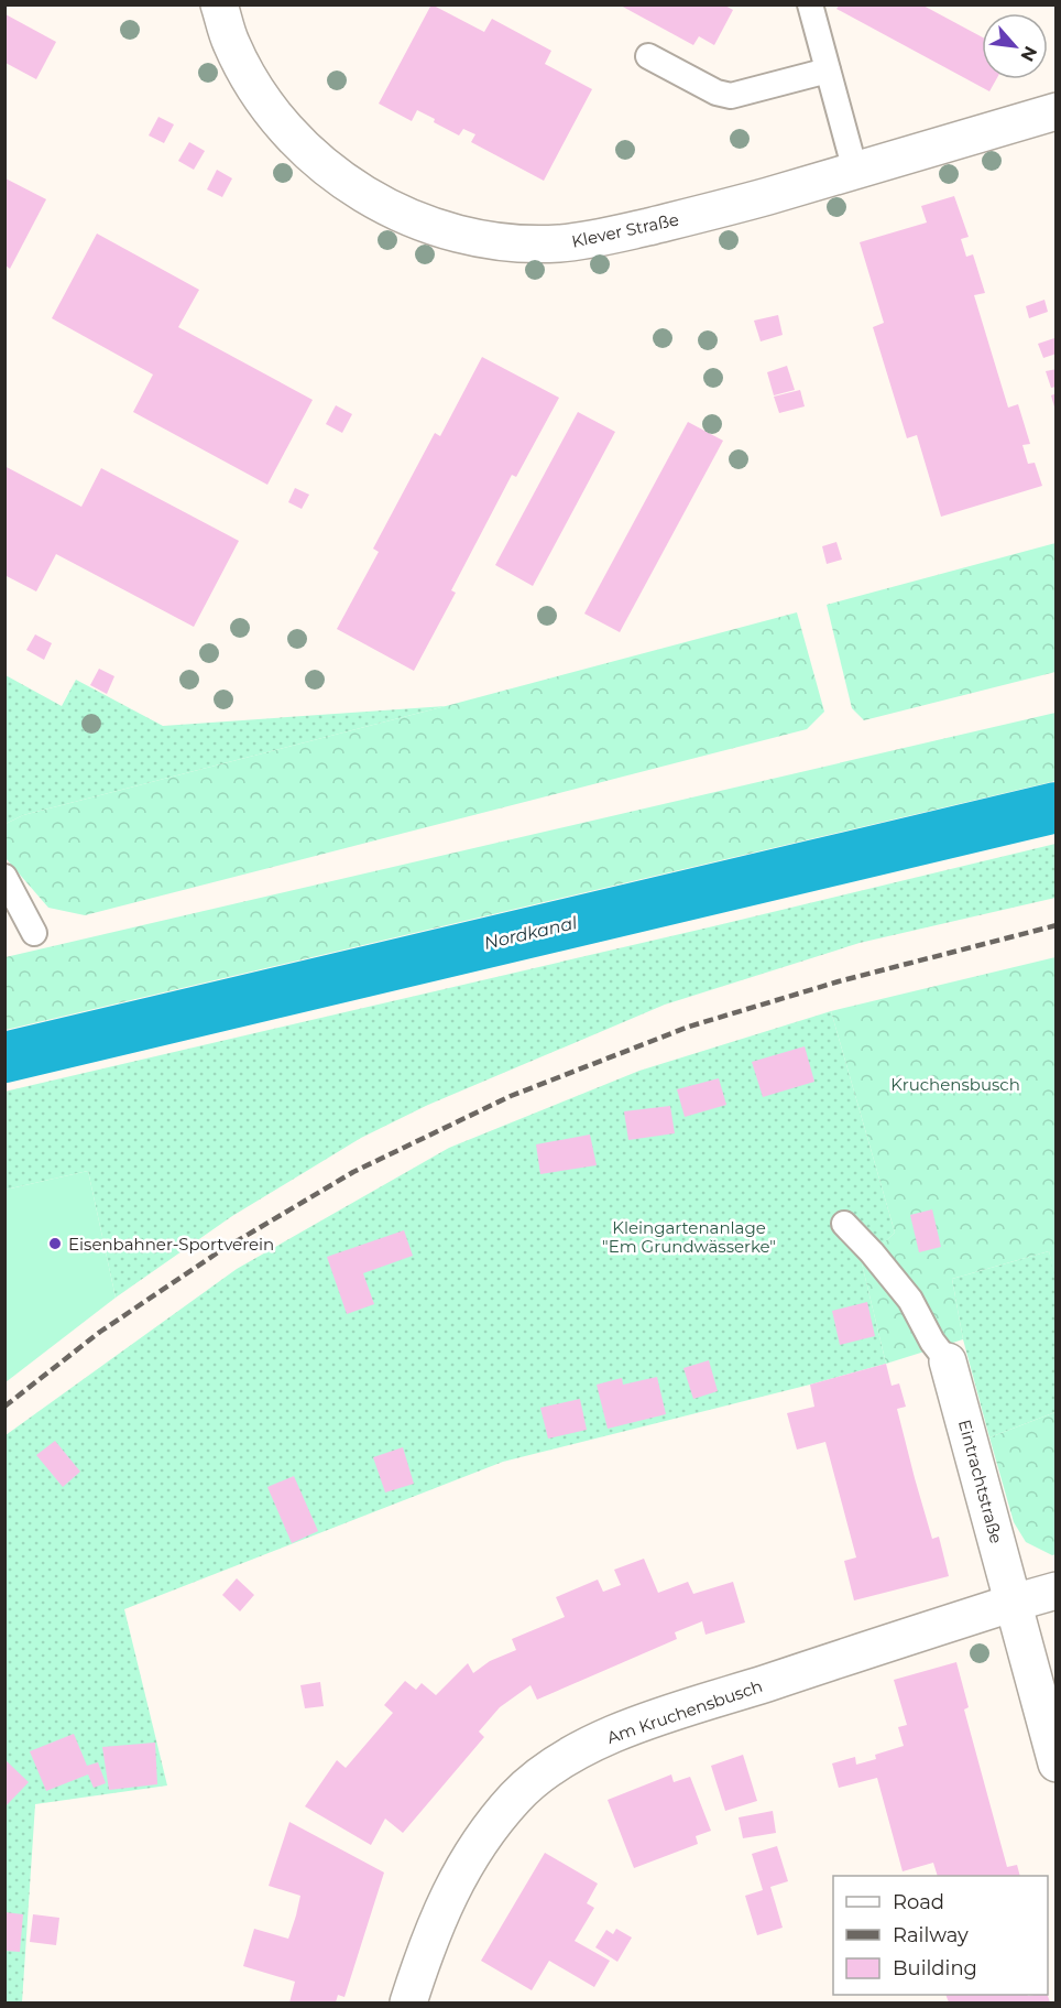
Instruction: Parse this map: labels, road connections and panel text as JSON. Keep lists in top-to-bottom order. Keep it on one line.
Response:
{"streets":{"street":["Klever Straße","Eintrachtstraße","Am Kruchensbusch"]},"crossings":[["Eintrachtstraße","Am Kruchensbusch"]],"water":["Nordkanal"],"parks":["Kruchensbusch","Kleingartenanlage \"Em Grundwässerke\""],"places":["Eisenbahner-Sportverein"],"legend":["Road","Railway","Building"],"north":"bottom right"}
